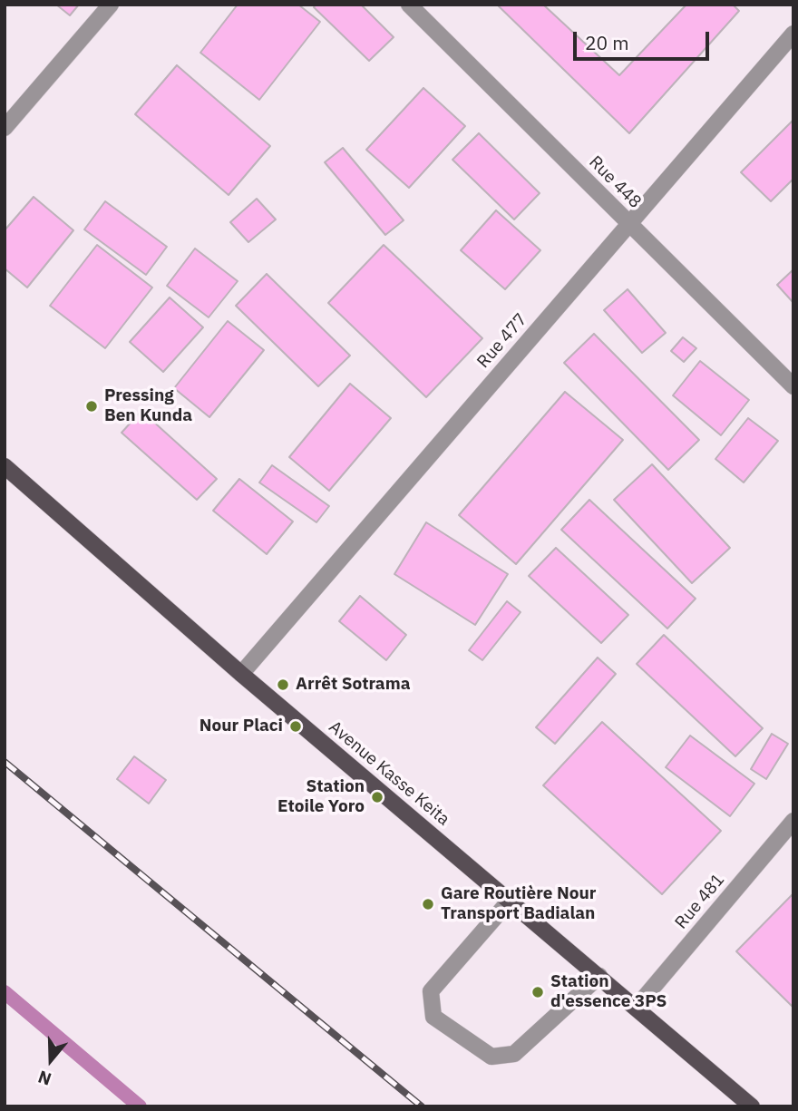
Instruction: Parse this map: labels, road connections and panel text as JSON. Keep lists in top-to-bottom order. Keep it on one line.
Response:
{"streets":{"main road":["Avenue Kasse Keita"],"street":["Rue 448","Rue 477","Rue 481"]},"crossings":[["Rue 448","Rue 477"],["Rue 477","Avenue Kasse Keita"],["Avenue Kasse Keita","Rue 481"]],"places":["Pressing Ben Kunda","Arrêt Sotrama","Nour Placi","Station Etoile Yoro","Gare Routière Nour Transport Badialan","Station d'essence 3PS"],"scale_bar":"20 m","north":"bottom"}
